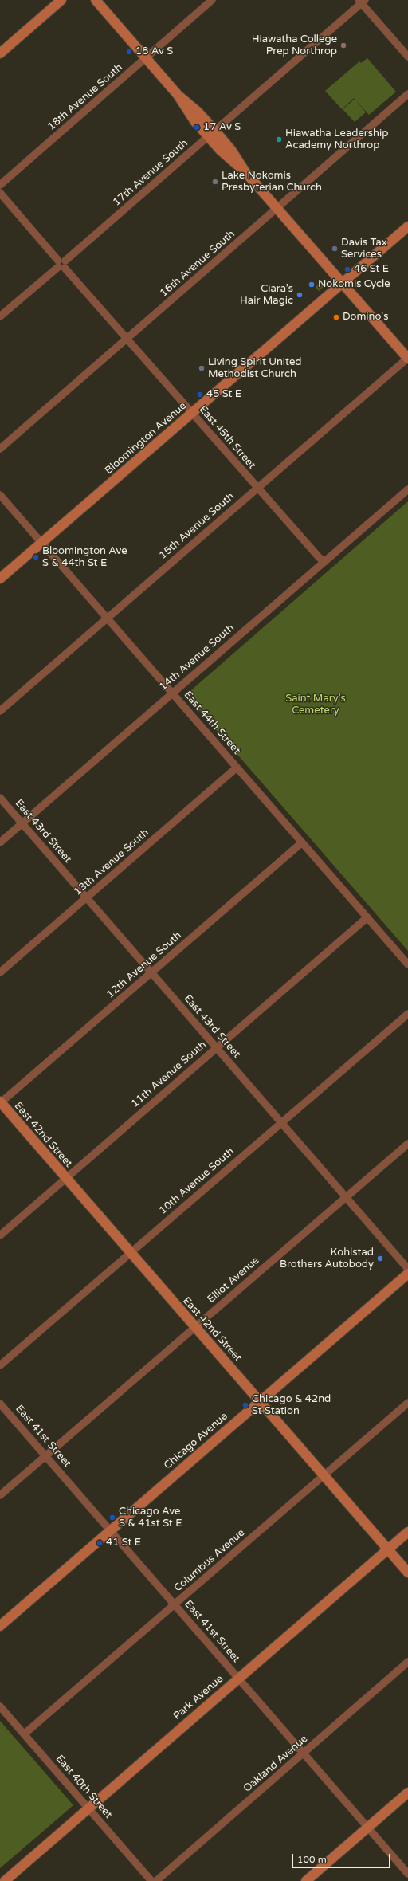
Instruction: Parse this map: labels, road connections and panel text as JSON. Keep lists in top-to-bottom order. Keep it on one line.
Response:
{"streets":{"street":["18th Avenue South","17th Avenue South","16th Avenue South","East 45th Street","Bloomington Avenue","15th Avenue South","14th Avenue South","East 44th Street","East 43rd Street","13th Avenue South","12th Avenue South","11th Avenue South","East 42nd Street","10th Avenue South","Elliot Avenue","East 41st Street","Chicago Avenue","Columbus Avenue","Park Avenue","Oakland Avenue","East 40th Street"]},"crossings":[["17th Avenue South","East 45th Street"],["16th Avenue South","East 45th Street"],["East 45th Street","Bloomington Avenue"],["East 45th Street","15th Avenue South"],["East 45th Street","14th Avenue South"],["Bloomington Avenue","East 44th Street"],["15th Avenue South","East 44th Street"],["14th Avenue South","East 44th Street"],["14th Avenue South","East 43rd Street"],["East 44th Street","13th Avenue South"],["East 44th Street","12th Avenue South"],["East 44th Street","11th Avenue South"],["East 43rd Street","13th Avenue South"],["East 43rd Street","12th Avenue South"],["East 43rd Street","11th Avenue South"],["East 43rd Street","10th Avenue South"],["East 43rd Street","Elliot Avenue"],["12th Avenue South","East 42nd Street"],["11th Avenue South","East 42nd Street"],["East 42nd Street","10th Avenue South"],["East 42nd Street","Elliot Avenue"],["East 42nd Street","Chicago Avenue"],["East 42nd Street","Columbus Avenue"],["East 42nd Street","Park Avenue"],["Elliot Avenue","East 41st Street"],["East 41st Street","Chicago Avenue"],["East 41st Street","Columbus Avenue"],["East 41st Street","Park Avenue"],["East 41st Street","Oakland Avenue"],["Columbus Avenue","East 40th Street"],["Park Avenue","East 40th Street"]],"parks":["Saint Mary's Cemetery"],"places":["Hiawatha College Prep Northrop","18 Av S","17 Av S","Hiawatha Leadership Academy Northrop","Lake Nokomis Presbyterian Church","Davis Tax Services","46 St E","Nokomis Cycle","Ciara’s Hair Magic","Domino's","Living Spirit United Methodist Church","45 St E","Bloomington Ave S & 44th St E","Kohlstad Brothers Autobody","Chicago & 42nd St Station","Chicago Ave S & 41st St E","41 St E"],"scale_bar":"100 m"}
